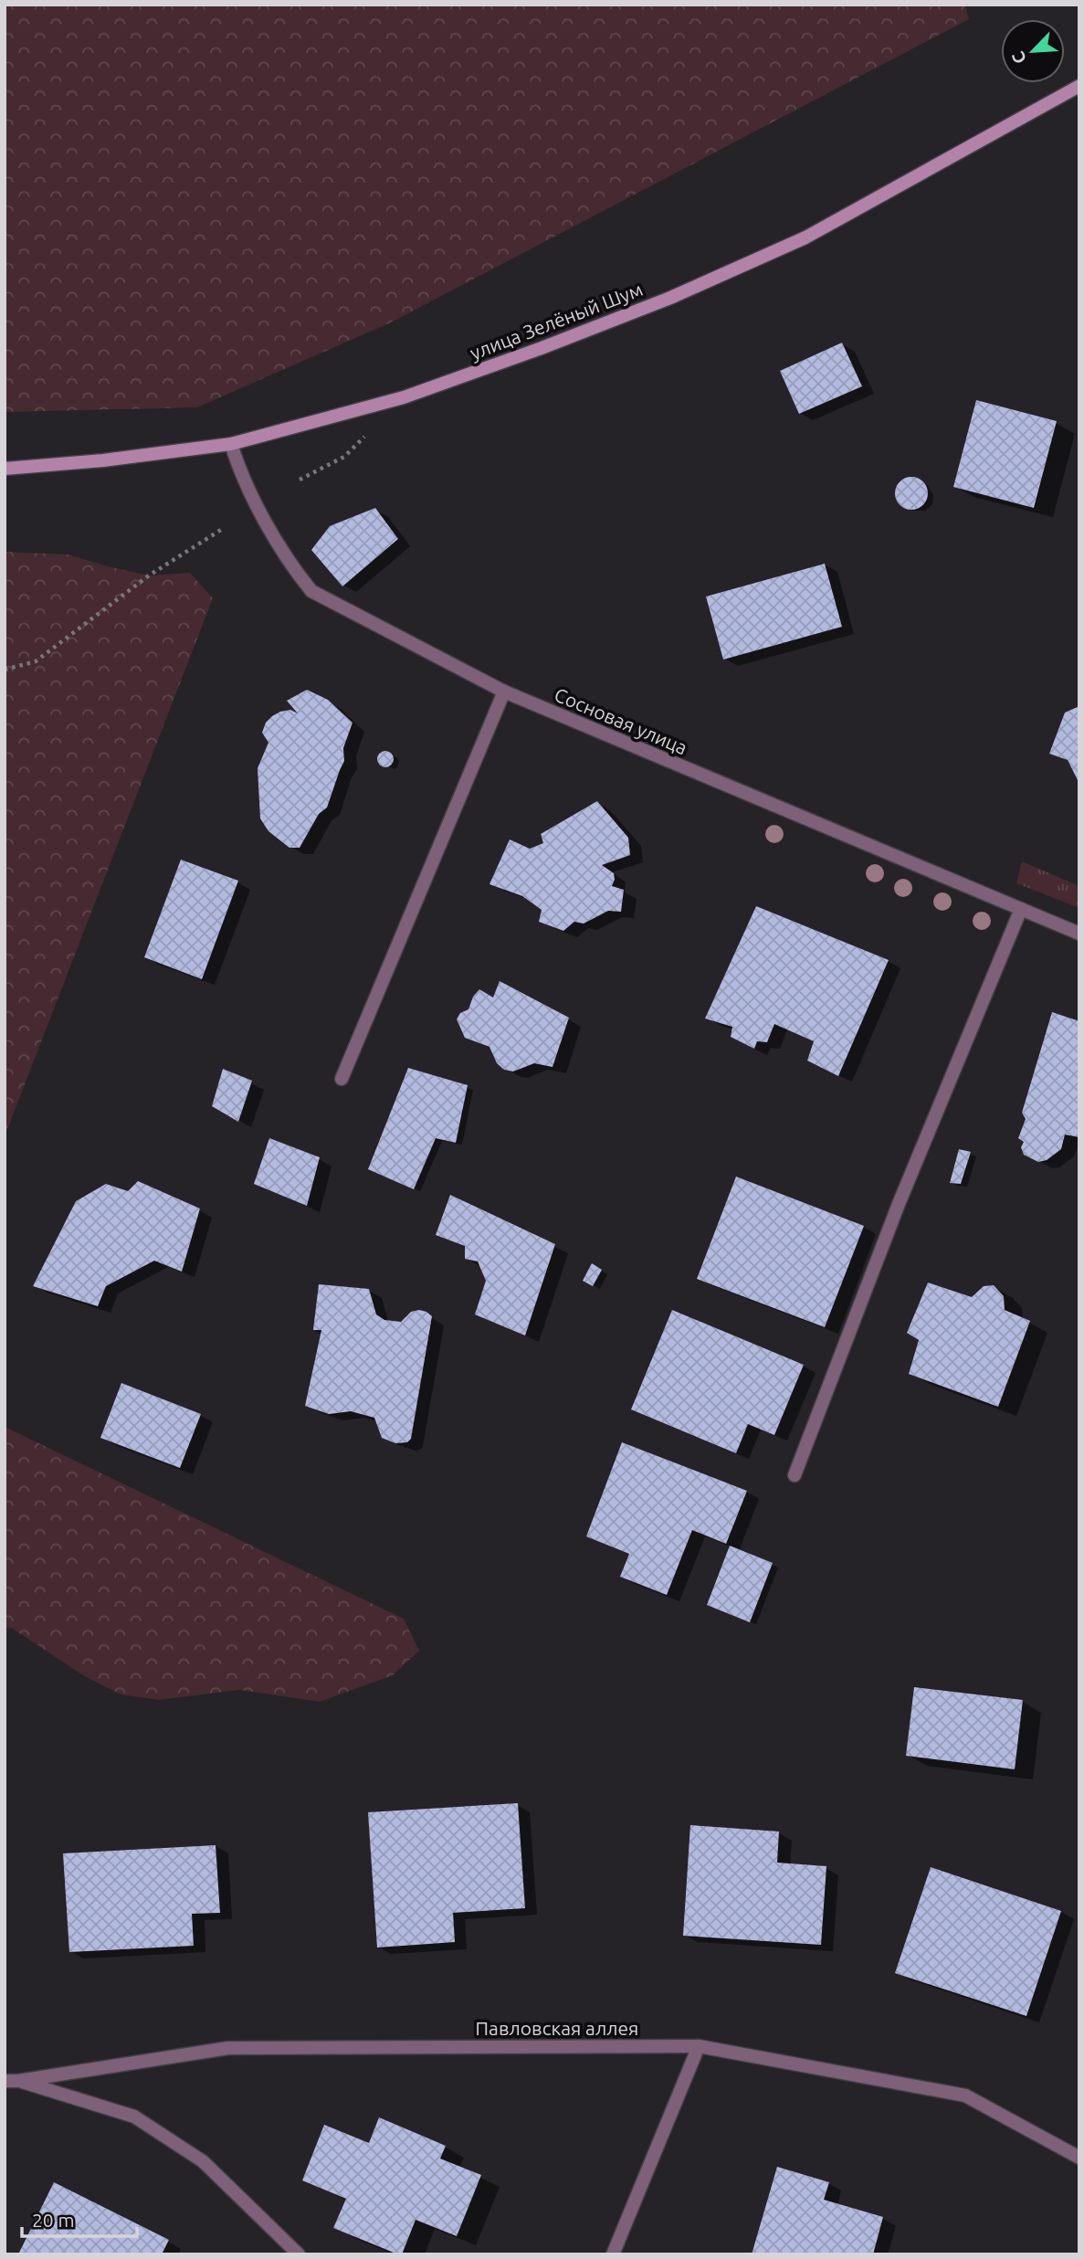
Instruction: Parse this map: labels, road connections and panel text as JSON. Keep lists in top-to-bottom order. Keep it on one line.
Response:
{"streets":{"main road":["улица Зелёный Шум"],"street":["Сосновая улица","Павловская аллея"]},"crossings":[["улица Зелёный Шум","Сосновая улица"]],"scale_bar":"20 m","north":"bottom left"}
